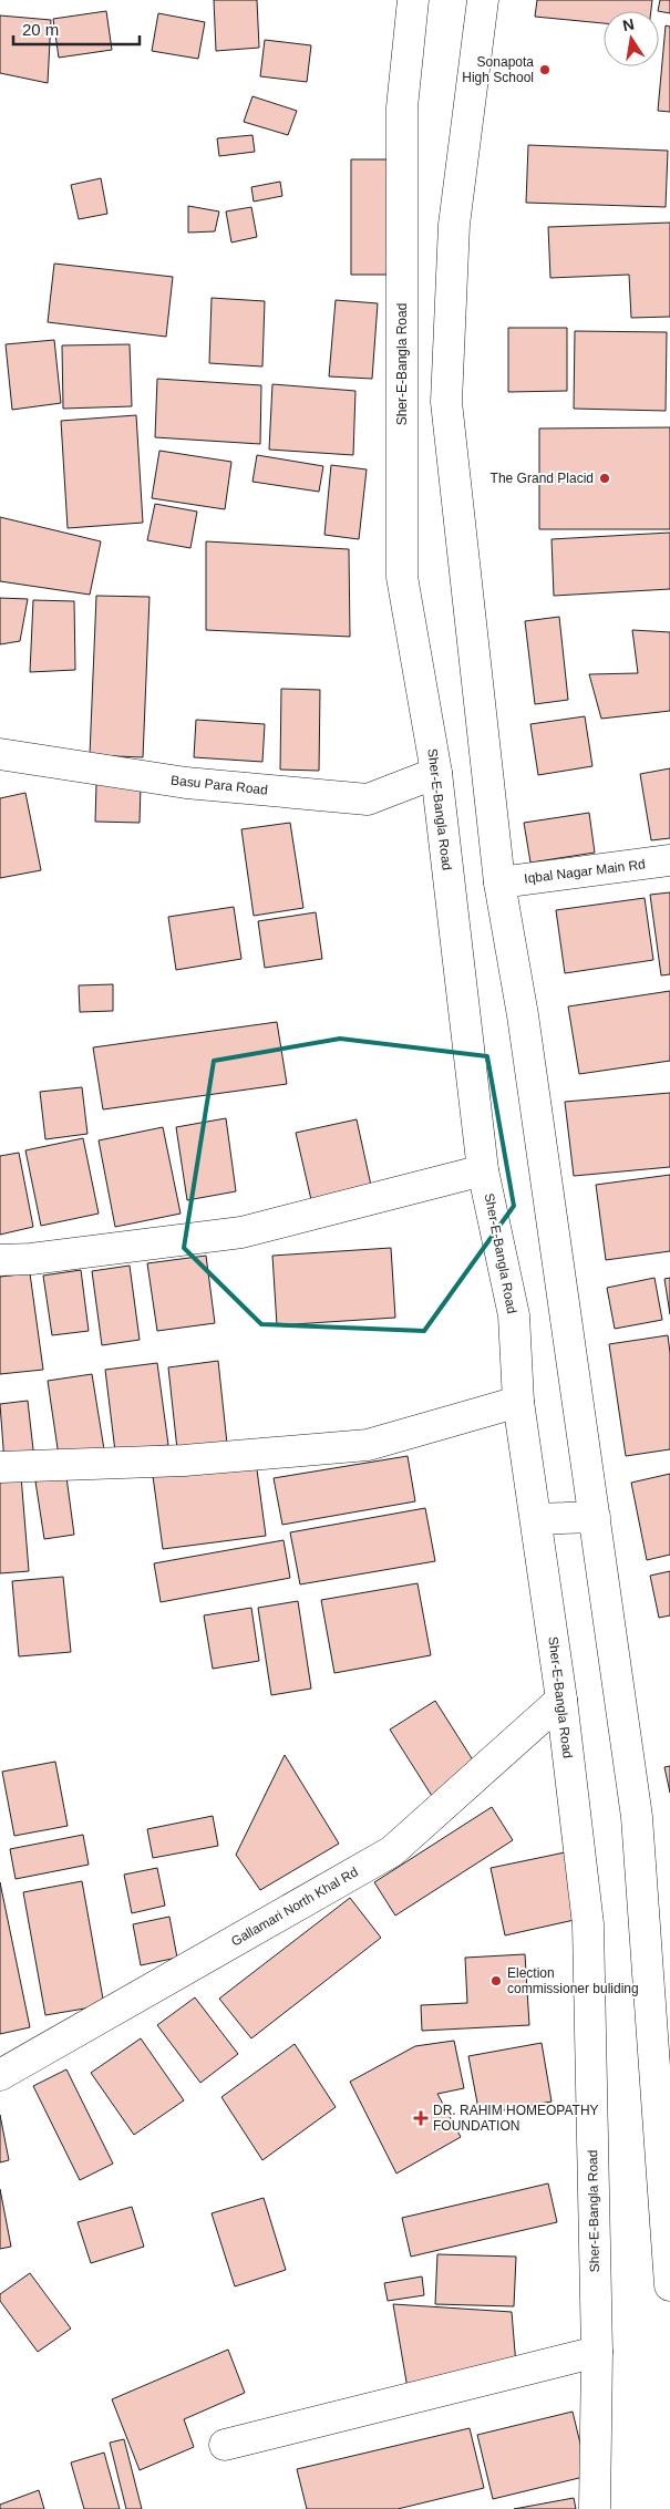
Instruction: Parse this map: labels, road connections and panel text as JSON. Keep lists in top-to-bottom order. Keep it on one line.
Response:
{"streets":{"main road":["Sher-E-Bangla Road","Basu Para Road","Iqbal Nagar Main Rd","Gallamari North Khal Rd"]},"crossings":[["Sher-E-Bangla Road","Basu Para Road"],["Sher-E-Bangla Road","Gallamari North Khal Rd"]],"places":{"other":["Sonapota High School","The Grand Placid","Election commissioner buliding"],"health":["DR. RAHIM HOMEOPATHY FOUNDATION"]},"scale_bar":"20 m","north":"top"}
